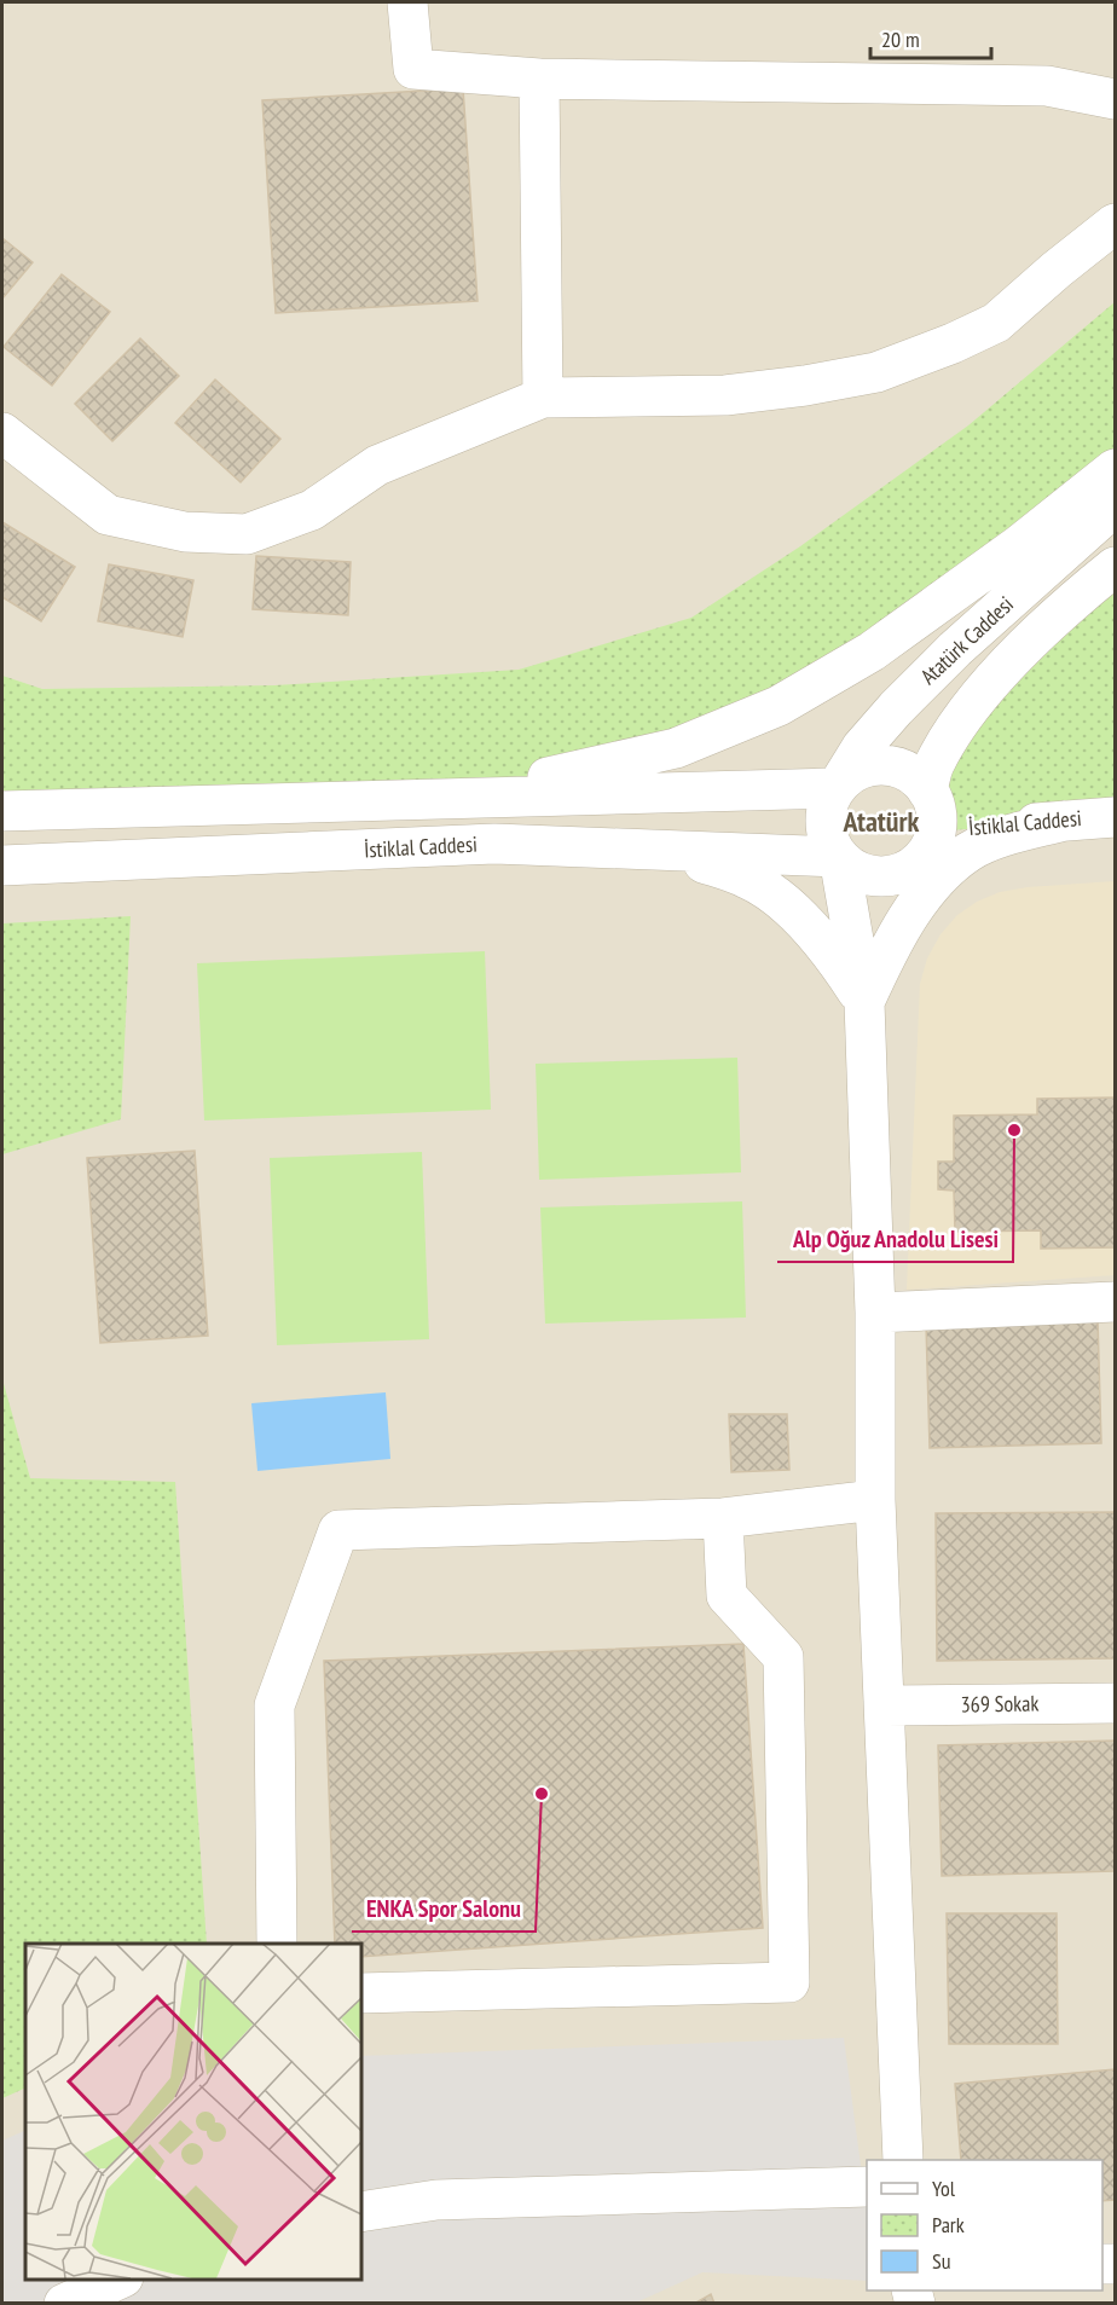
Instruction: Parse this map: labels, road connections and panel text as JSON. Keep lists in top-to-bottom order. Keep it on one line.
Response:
{"streets":{"street":["Atatürk Caddesi","İstiklal Caddesi","369 Sokak"]},"crossings":[["Atatürk Caddesi","İstiklal Caddesi"]],"districts":["Atatürk"],"places":["Alp Oğuz Anadolu Lisesi","ENKA Spor Salonu"],"legend":["Yol","Park","Su"],"scale_bar":"20 m"}
